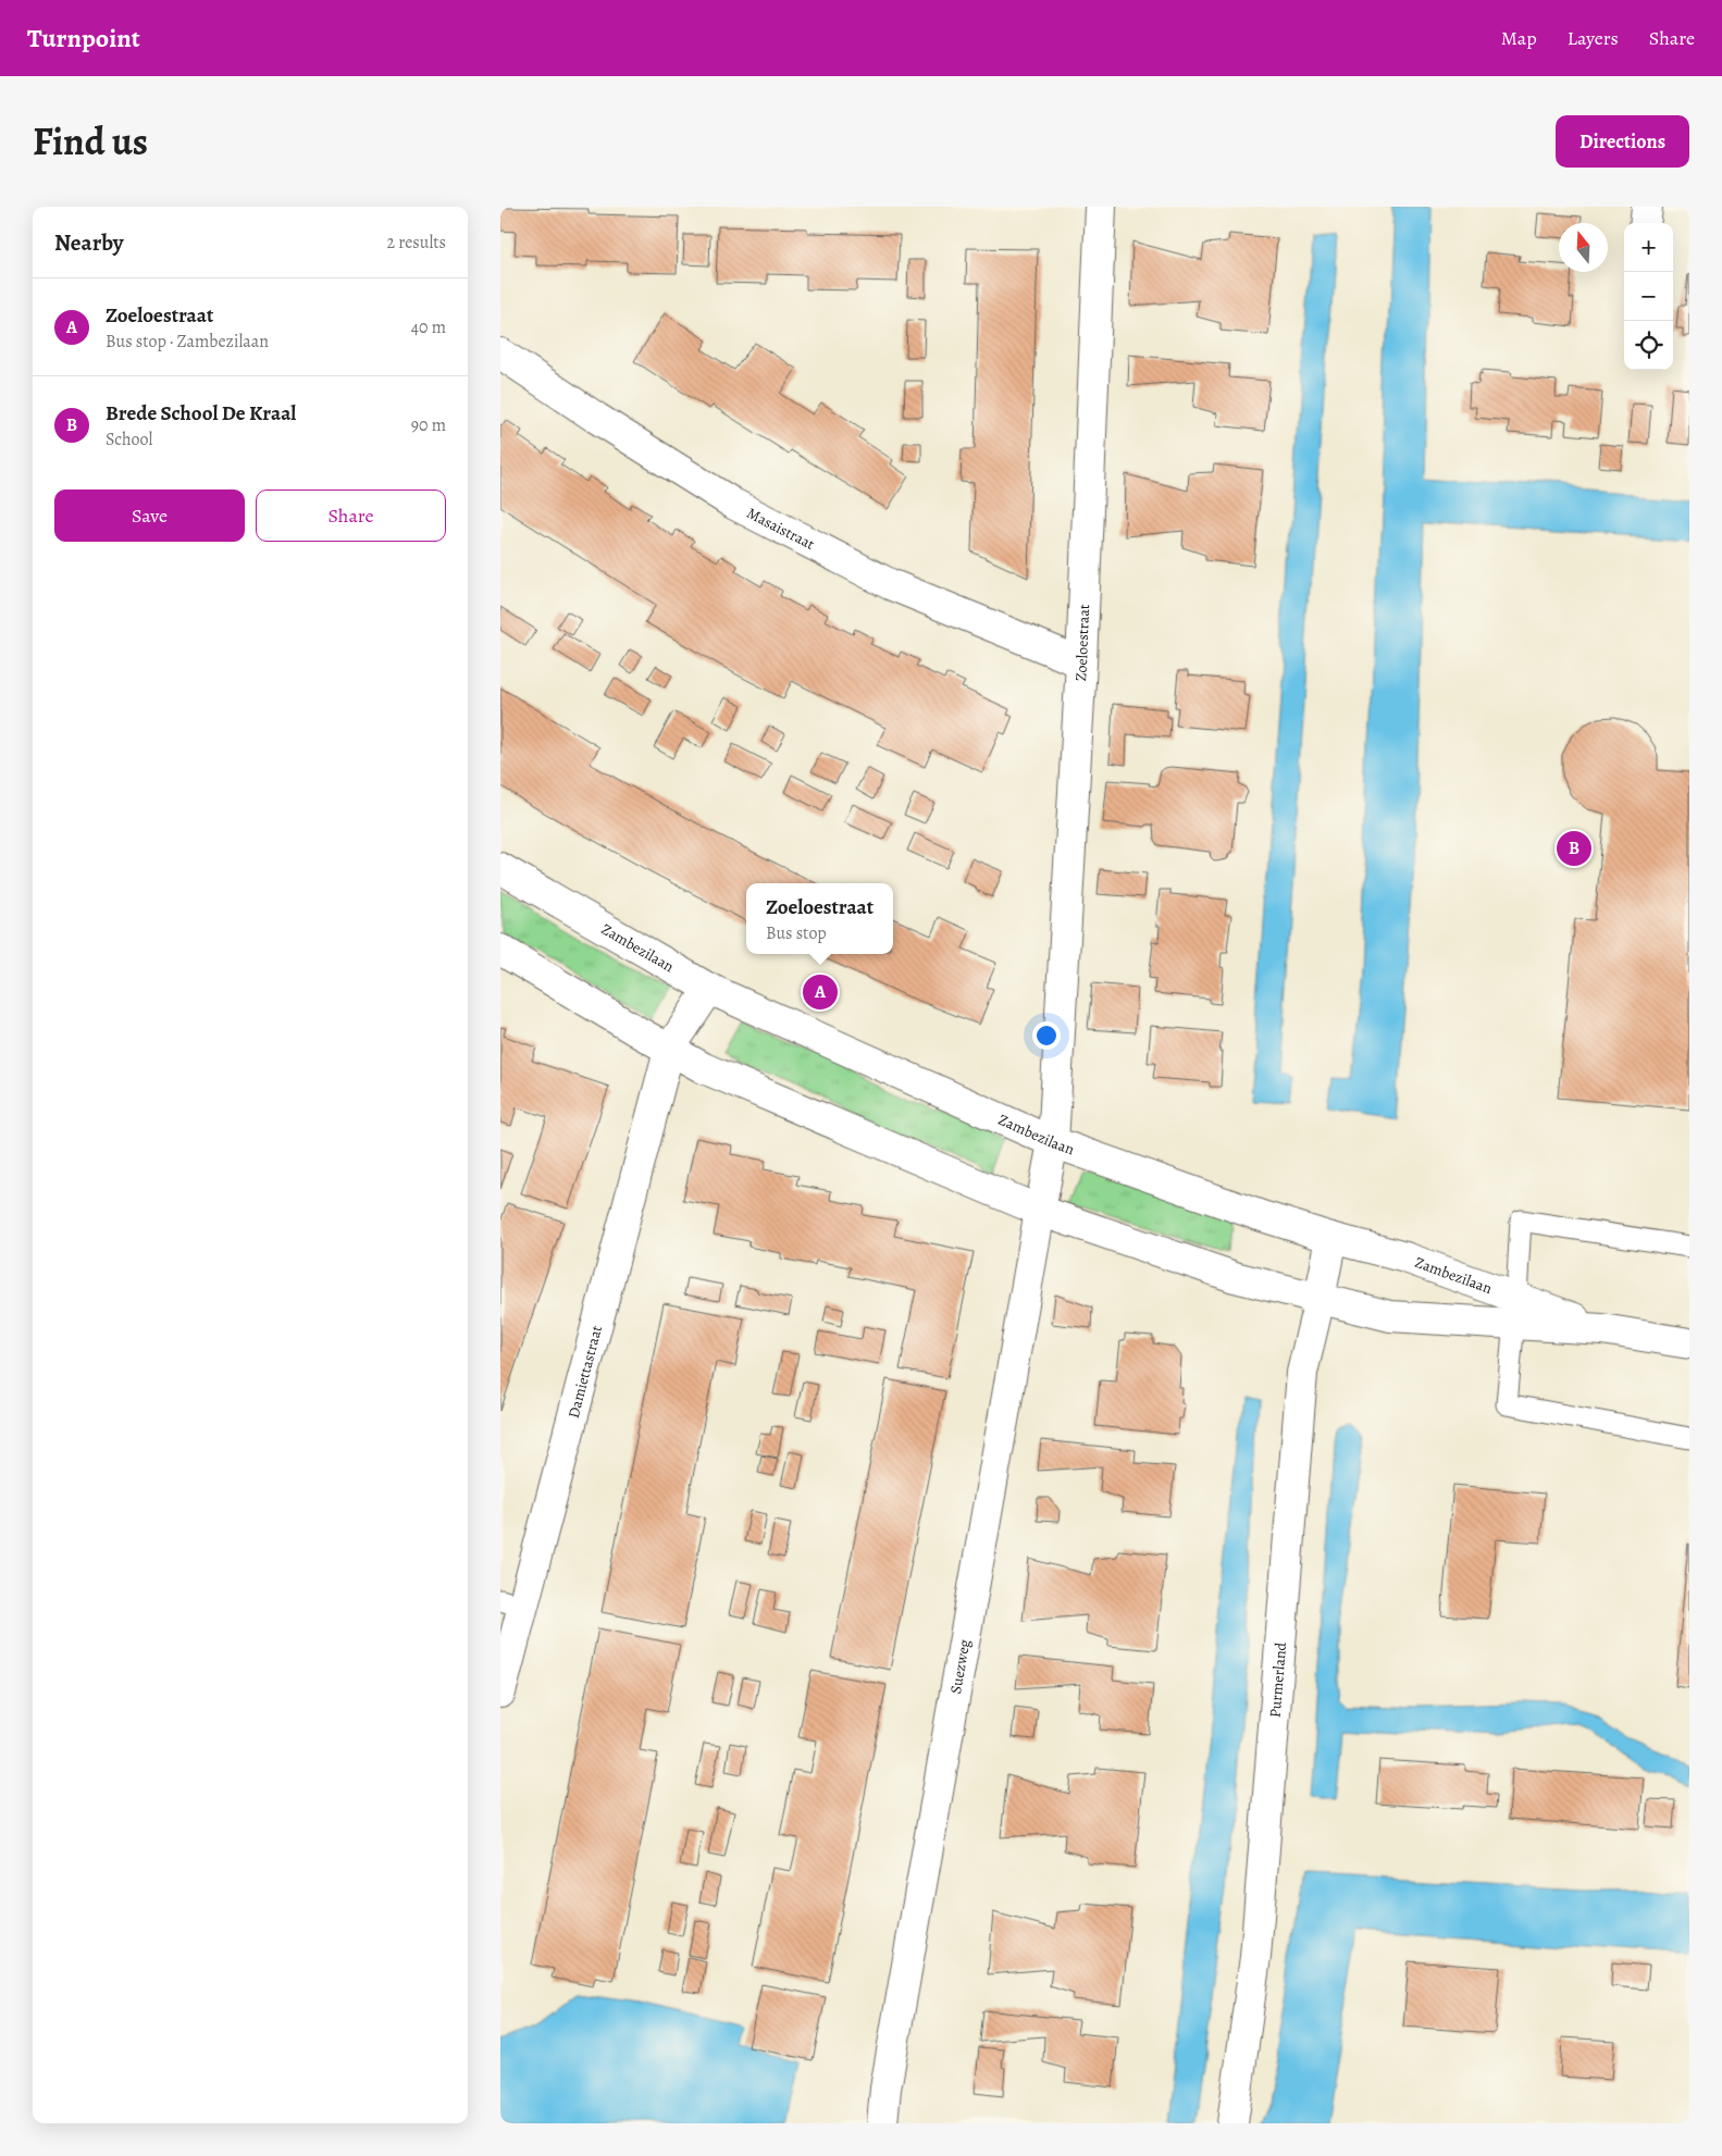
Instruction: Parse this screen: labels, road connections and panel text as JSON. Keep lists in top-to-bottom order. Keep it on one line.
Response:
{"streets":{"street":["Masaistraat","Zoeloestraat","Zambezilaan","Damiettastraat","Suezweg","Purmerland"]},"crossings":[["Masaistraat","Zoeloestraat"],["Zoeloestraat","Zambezilaan"],["Zoeloestraat","Suezweg"],["Zambezilaan","Damiettastraat"],["Zambezilaan","Suezweg"],["Zambezilaan","Purmerland"]],"north":"top","page":{"header":"Turnpoint","nav":["Map","Layers","Share"],"title":"Find us","buttons":["Directions",["Save","Share"]],"heading":["Nearby","2 results"],"map_buttons":["+","−"],"list":[{"mark":"A","name":"Zoeloestraat","note":"Bus stop · Zambezilaan","value":"40 m"},{"mark":"B","name":"Brede School De Kraal","note":"School","value":"90 m"}],"pins":["B","A"],"popup":["Zoeloestraat","Bus stop"]}}
